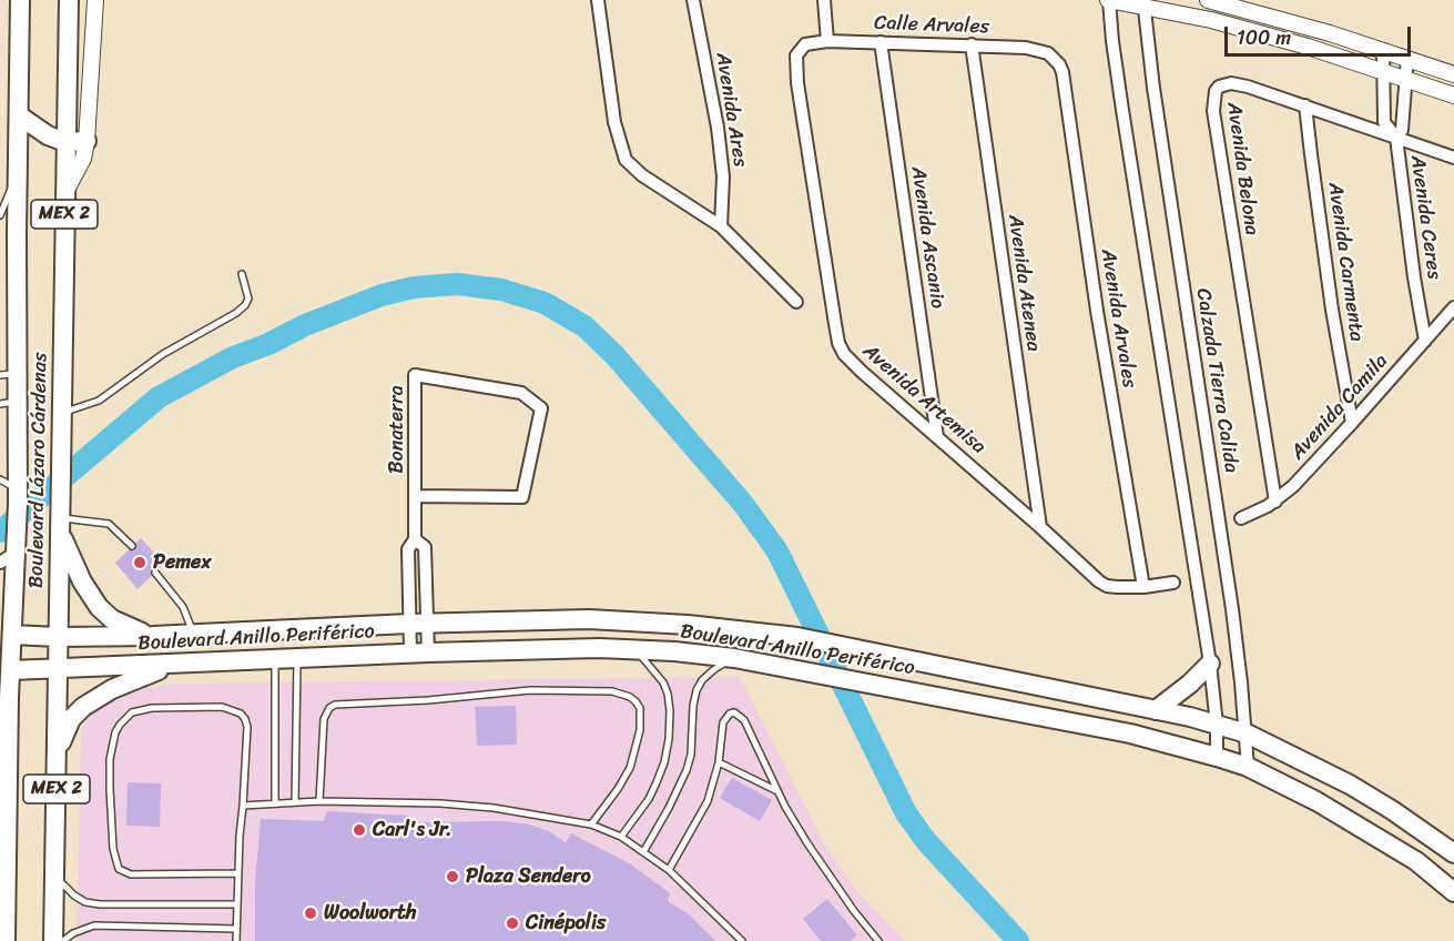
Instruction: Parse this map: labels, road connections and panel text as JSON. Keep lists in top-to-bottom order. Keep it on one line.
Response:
{"streets":{"main road":["MEX 2","Boulevard Lázaro Cárdenas","Boulevard Anillo Periférico"],"street":["Calle Arvales","Avenida Ares","Avenida Belona","Avenida Ceres","Avenida Ascanio","Avenida Carmenta","Avenida Atenea","Avenida Arvales","Calzada Tierra Calida","Avenida Artemisa","Avenida Camila","Bonaterra"]},"crossings":[["Calle Arvales","Avenida Ascanio"],["Calle Arvales","Avenida Atenea"],["Calle Arvales","Avenida Arvales"],["Calle Arvales","Avenida Artemisa"],["Avenida Belona","Avenida Ceres"],["Avenida Belona","Avenida Carmenta"],["Avenida Belona","Avenida Camila"],["Avenida Ceres","Avenida Camila"],["Avenida Ascanio","Avenida Artemisa"],["Avenida Carmenta","Avenida Camila"],["Avenida Atenea","Avenida Artemisa"],["Avenida Arvales","Avenida Artemisa"],["Calzada Tierra Calida","Boulevard Anillo Periférico"],["Boulevard Lázaro Cárdenas","Boulevard Anillo Periférico"]],"places":["Pemex","Carl's Jr.","Plaza Sendero","Woolworth","Cinépolis"],"scale_bar":"100 m"}
